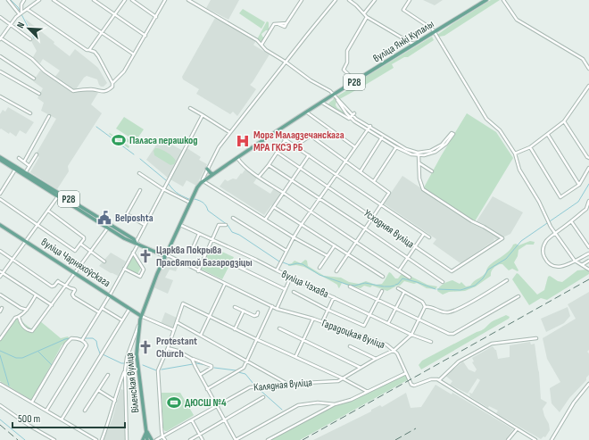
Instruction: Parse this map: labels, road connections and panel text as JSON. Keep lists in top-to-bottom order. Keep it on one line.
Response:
{"streets":{"main road":["вуліца Янкі Купалы","Р28","вуліца Чарняхоўскага","Віленская вуліца"],"street":["Усходняя вуліца","вуліца Чэхава","Гарадоцкая вуліца","Калядная вуліца"]},"crossings":[["вуліца Янкі Купалы","Р28"],["Р28","вуліца Чэхава"],["Р28","Гарадоцкая вуліца"],["Р28","Віленская вуліца"],["вуліца Чарняхоўскага","Віленская вуліца"],["вуліца Чэхава","Калядная вуліца"],["Гарадоцкая вуліца","Віленская вуліца"],["Гарадоцкая вуліца","Калядная вуліца"]],"places":{"sports":["Паласа перашкод","ДЮСШ №4"],"hospital":["Морг Маладзечанскага МРА ГКСЭ РБ"],"public building":["Belposhta"],"church":["Царква Покрыва Прасвятой Багародзіцы","Protestant Church"]},"scale_bar":"500 m","north":"top left"}
